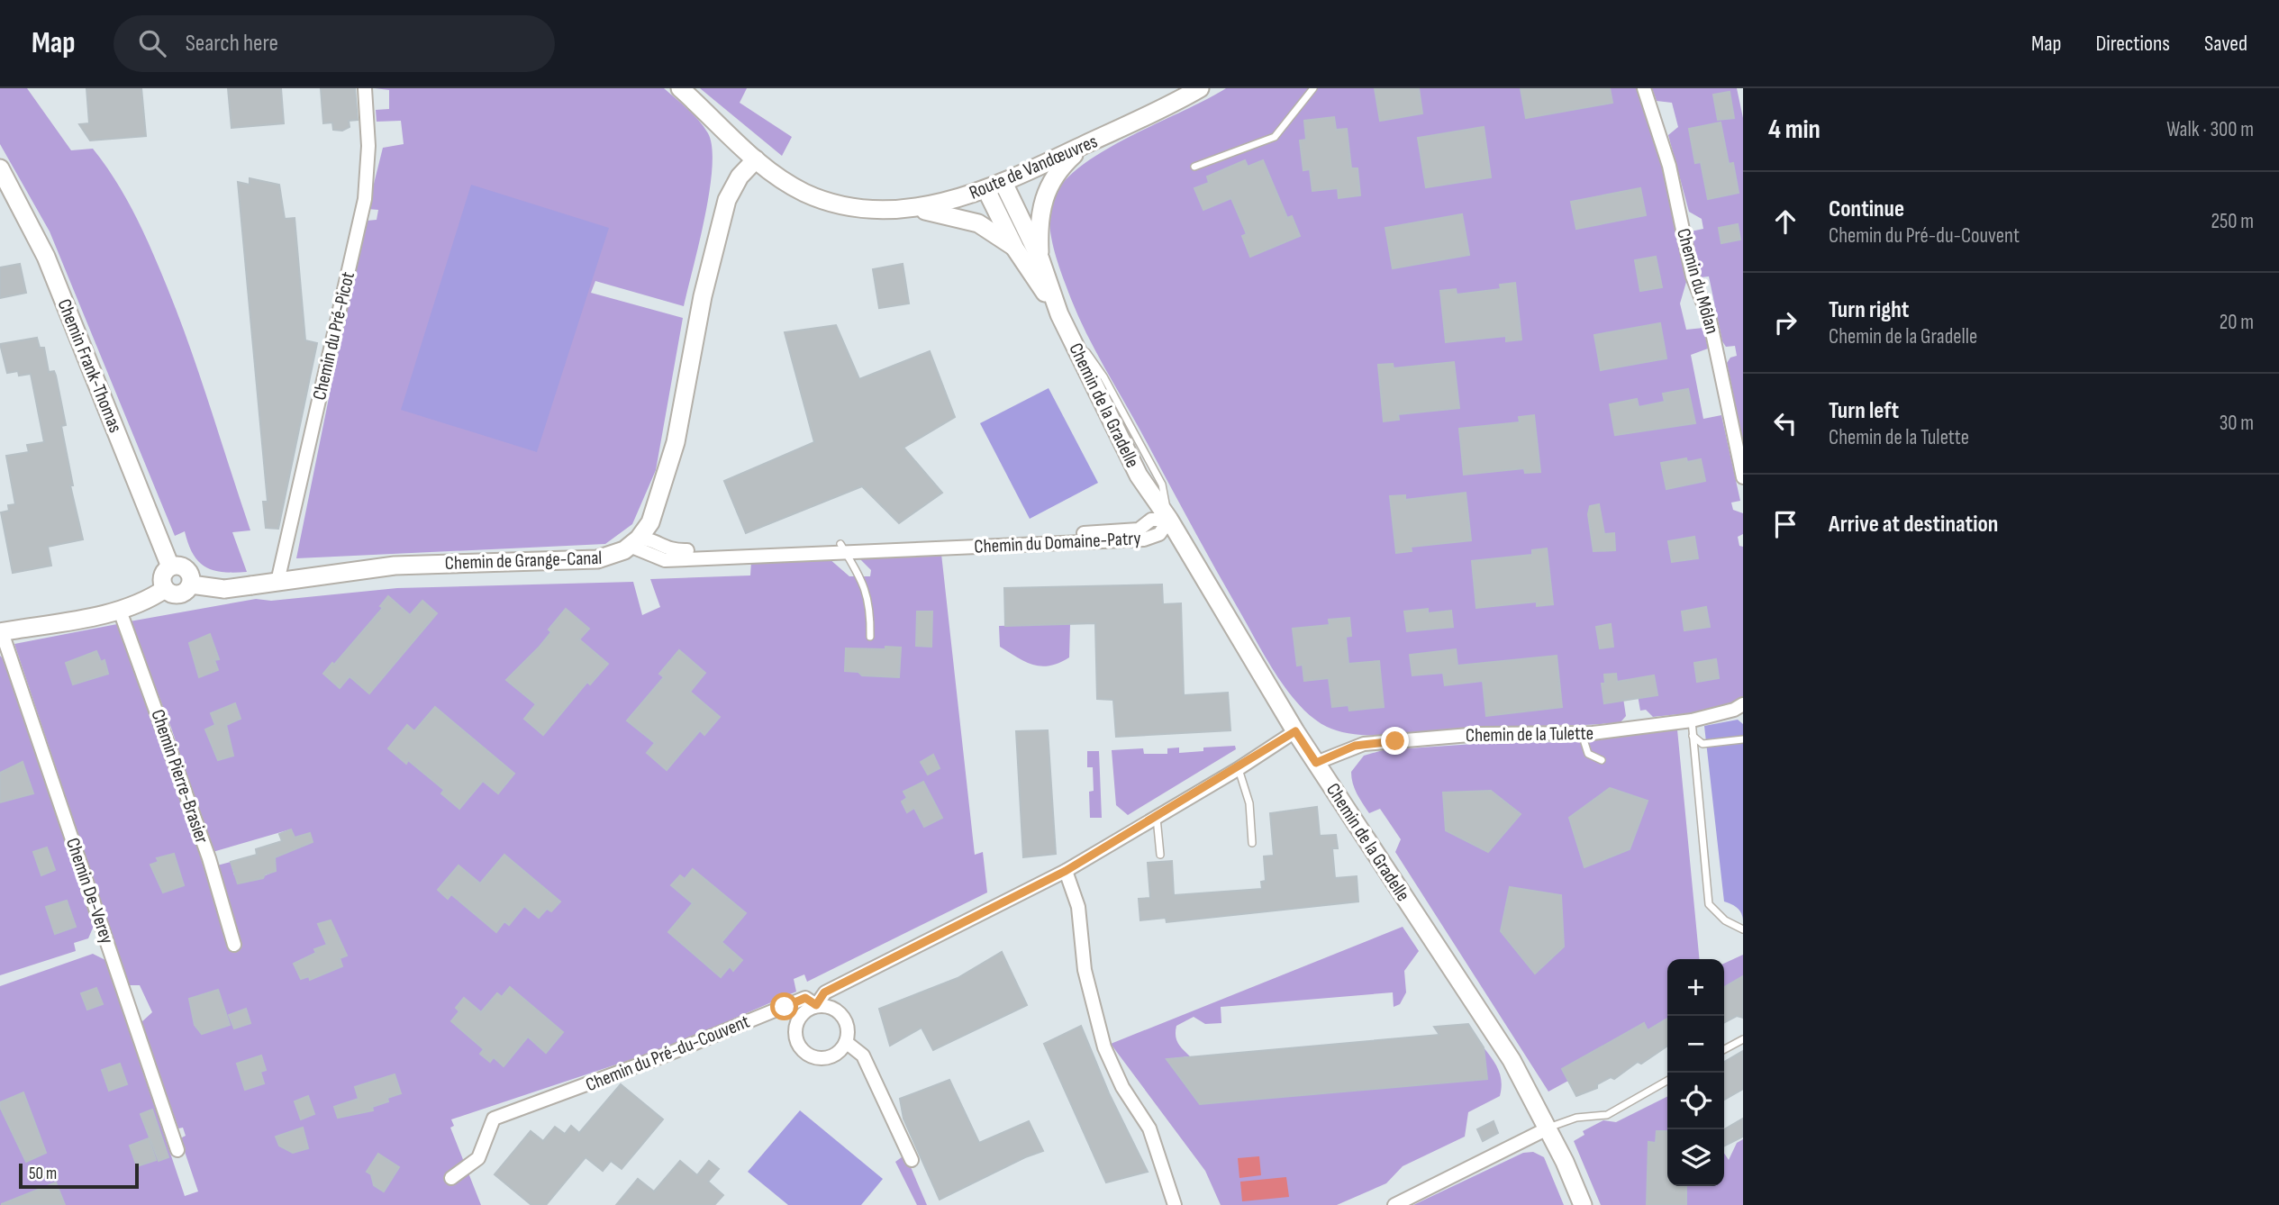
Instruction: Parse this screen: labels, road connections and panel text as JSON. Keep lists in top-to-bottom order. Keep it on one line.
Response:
{"streets":{"street":["Route de Vandœuvres","Chemin du Môlan","Chemin du Pré-Picot","Chemin Frank-Thomas","Chemin de la Gradelle","Chemin du Domaine-Patry","Chemin de Grange-Canal","Chemin de la Tulette","Chemin Pierre-Brasier","Chemin De-Verey","Chemin du Pré-du-Couvent"]},"crossings":[["Route de Vandœuvres","Chemin de la Gradelle"],["Chemin du Pré-Picot","Chemin de Grange-Canal"],["Chemin Frank-Thomas","Chemin de Grange-Canal"],["Chemin de la Gradelle","Chemin du Domaine-Patry"],["Chemin de la Gradelle","Chemin de la Tulette"],["Chemin du Domaine-Patry","Chemin de Grange-Canal"]],"scale_bar":"50 m","page":{"header":"Map","search":"Search here","nav":["Map","Directions","Saved"],"heading":["4 min","Walk · 300 m"],"list":[["Continue","Chemin du Pré-du-Couvent","250 m"],["Turn right","Chemin de la Gradelle","20 m"],["Turn left","Chemin de la Tulette","30 m"],"Arrive at destination"],"map_buttons":["+","−"],"scale":"50 m"}}
